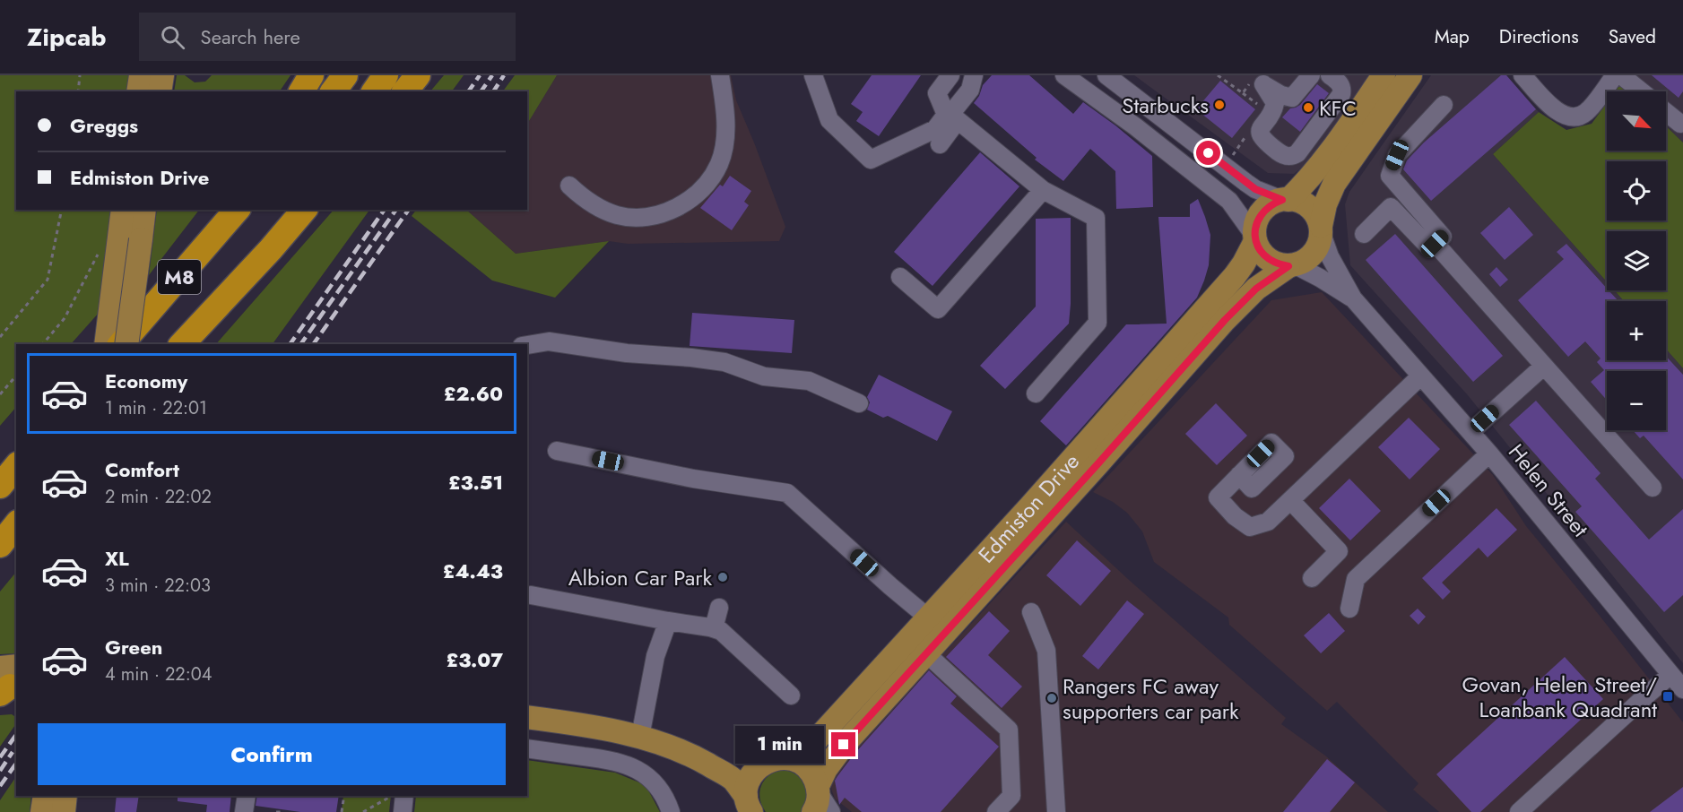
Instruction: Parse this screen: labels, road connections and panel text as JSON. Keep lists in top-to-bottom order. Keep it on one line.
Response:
{"streets":{"highway":["M8"],"main road":["Edmiston Drive"],"street":["Helen Street"]},"crossings":[["Helen Street","Edmiston Drive"]],"places":{"other":["Starbucks","KFC","Albion Car Park","Rangers FC away supporters car park"],"transit":["Govan, Helen Street/ Loanbank Quadrant"]},"north":"bottom right","page":{"header":"Zipcab","search":"Search here","nav":["Map","Directions","Saved"],"map_buttons":["+","−"],"banner":["Greggs","Edmiston Drive"],"list":[{"name":"Economy","note":"1 min · 22:01","value":"£2.60"},{"name":"Comfort","note":"2 min · 22:02","value":"£3.51"},{"name":"XL","note":"3 min · 22:03","value":"£4.43"},{"name":"Green","note":"4 min · 22:04","value":"£3.07"}],"buttons":"Confirm","bubble":"1 min"}}
